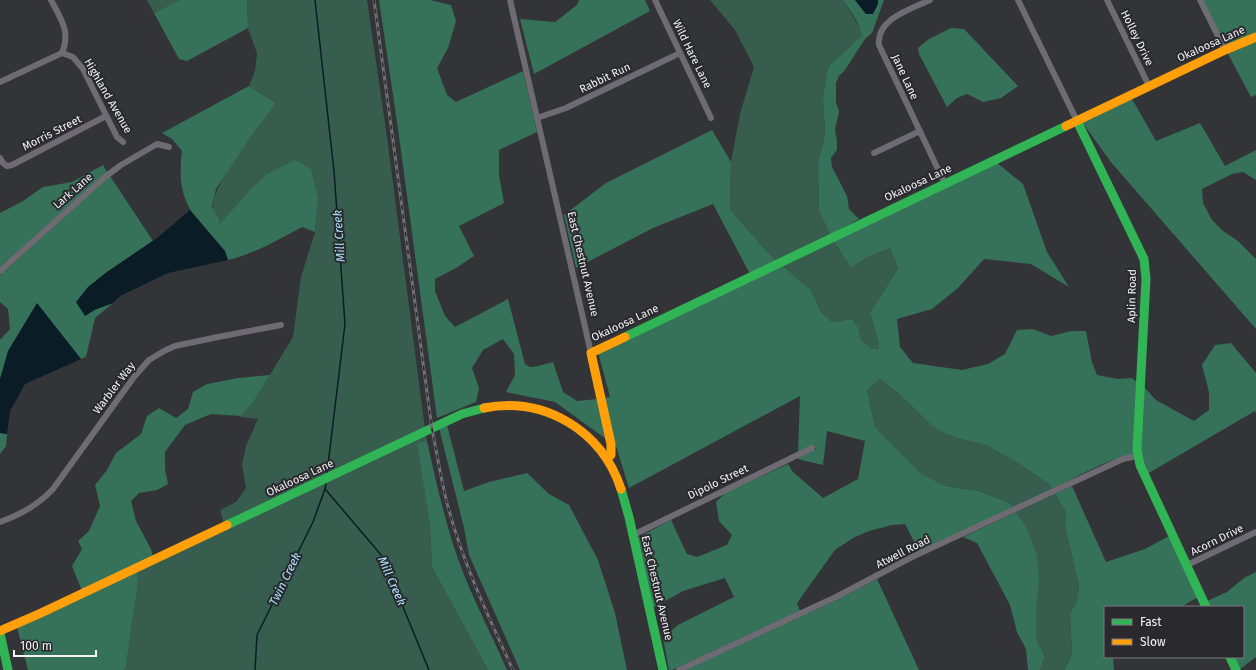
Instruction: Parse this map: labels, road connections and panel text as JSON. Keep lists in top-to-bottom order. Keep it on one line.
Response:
{"streets":{"street":["Holley Drive","Okaloosa Lane","Wild Hare Lane","Jane Lane","Rabbit Run","Highland Avenue","Morris Street","Lark Lane","East Chestnut Avenue","Aplin Road","Warbler Way","Dipolo Street","Acorn Drive","Atwell Road"]},"crossings":[["Holley Drive","Okaloosa Lane"],["Okaloosa Lane","Jane Lane"],["Okaloosa Lane","East Chestnut Avenue"],["Okaloosa Lane","Aplin Road"],["Wild Hare Lane","Rabbit Run"],["Rabbit Run","East Chestnut Avenue"],["Highland Avenue","Morris Street"],["East Chestnut Avenue","Dipolo Street"],["Aplin Road","Acorn Drive"],["Aplin Road","Atwell Road"]],"water":["Mill Creek","Twin Creek"],"legend":["Fast","Slow"],"scale_bar":"100 m"}
